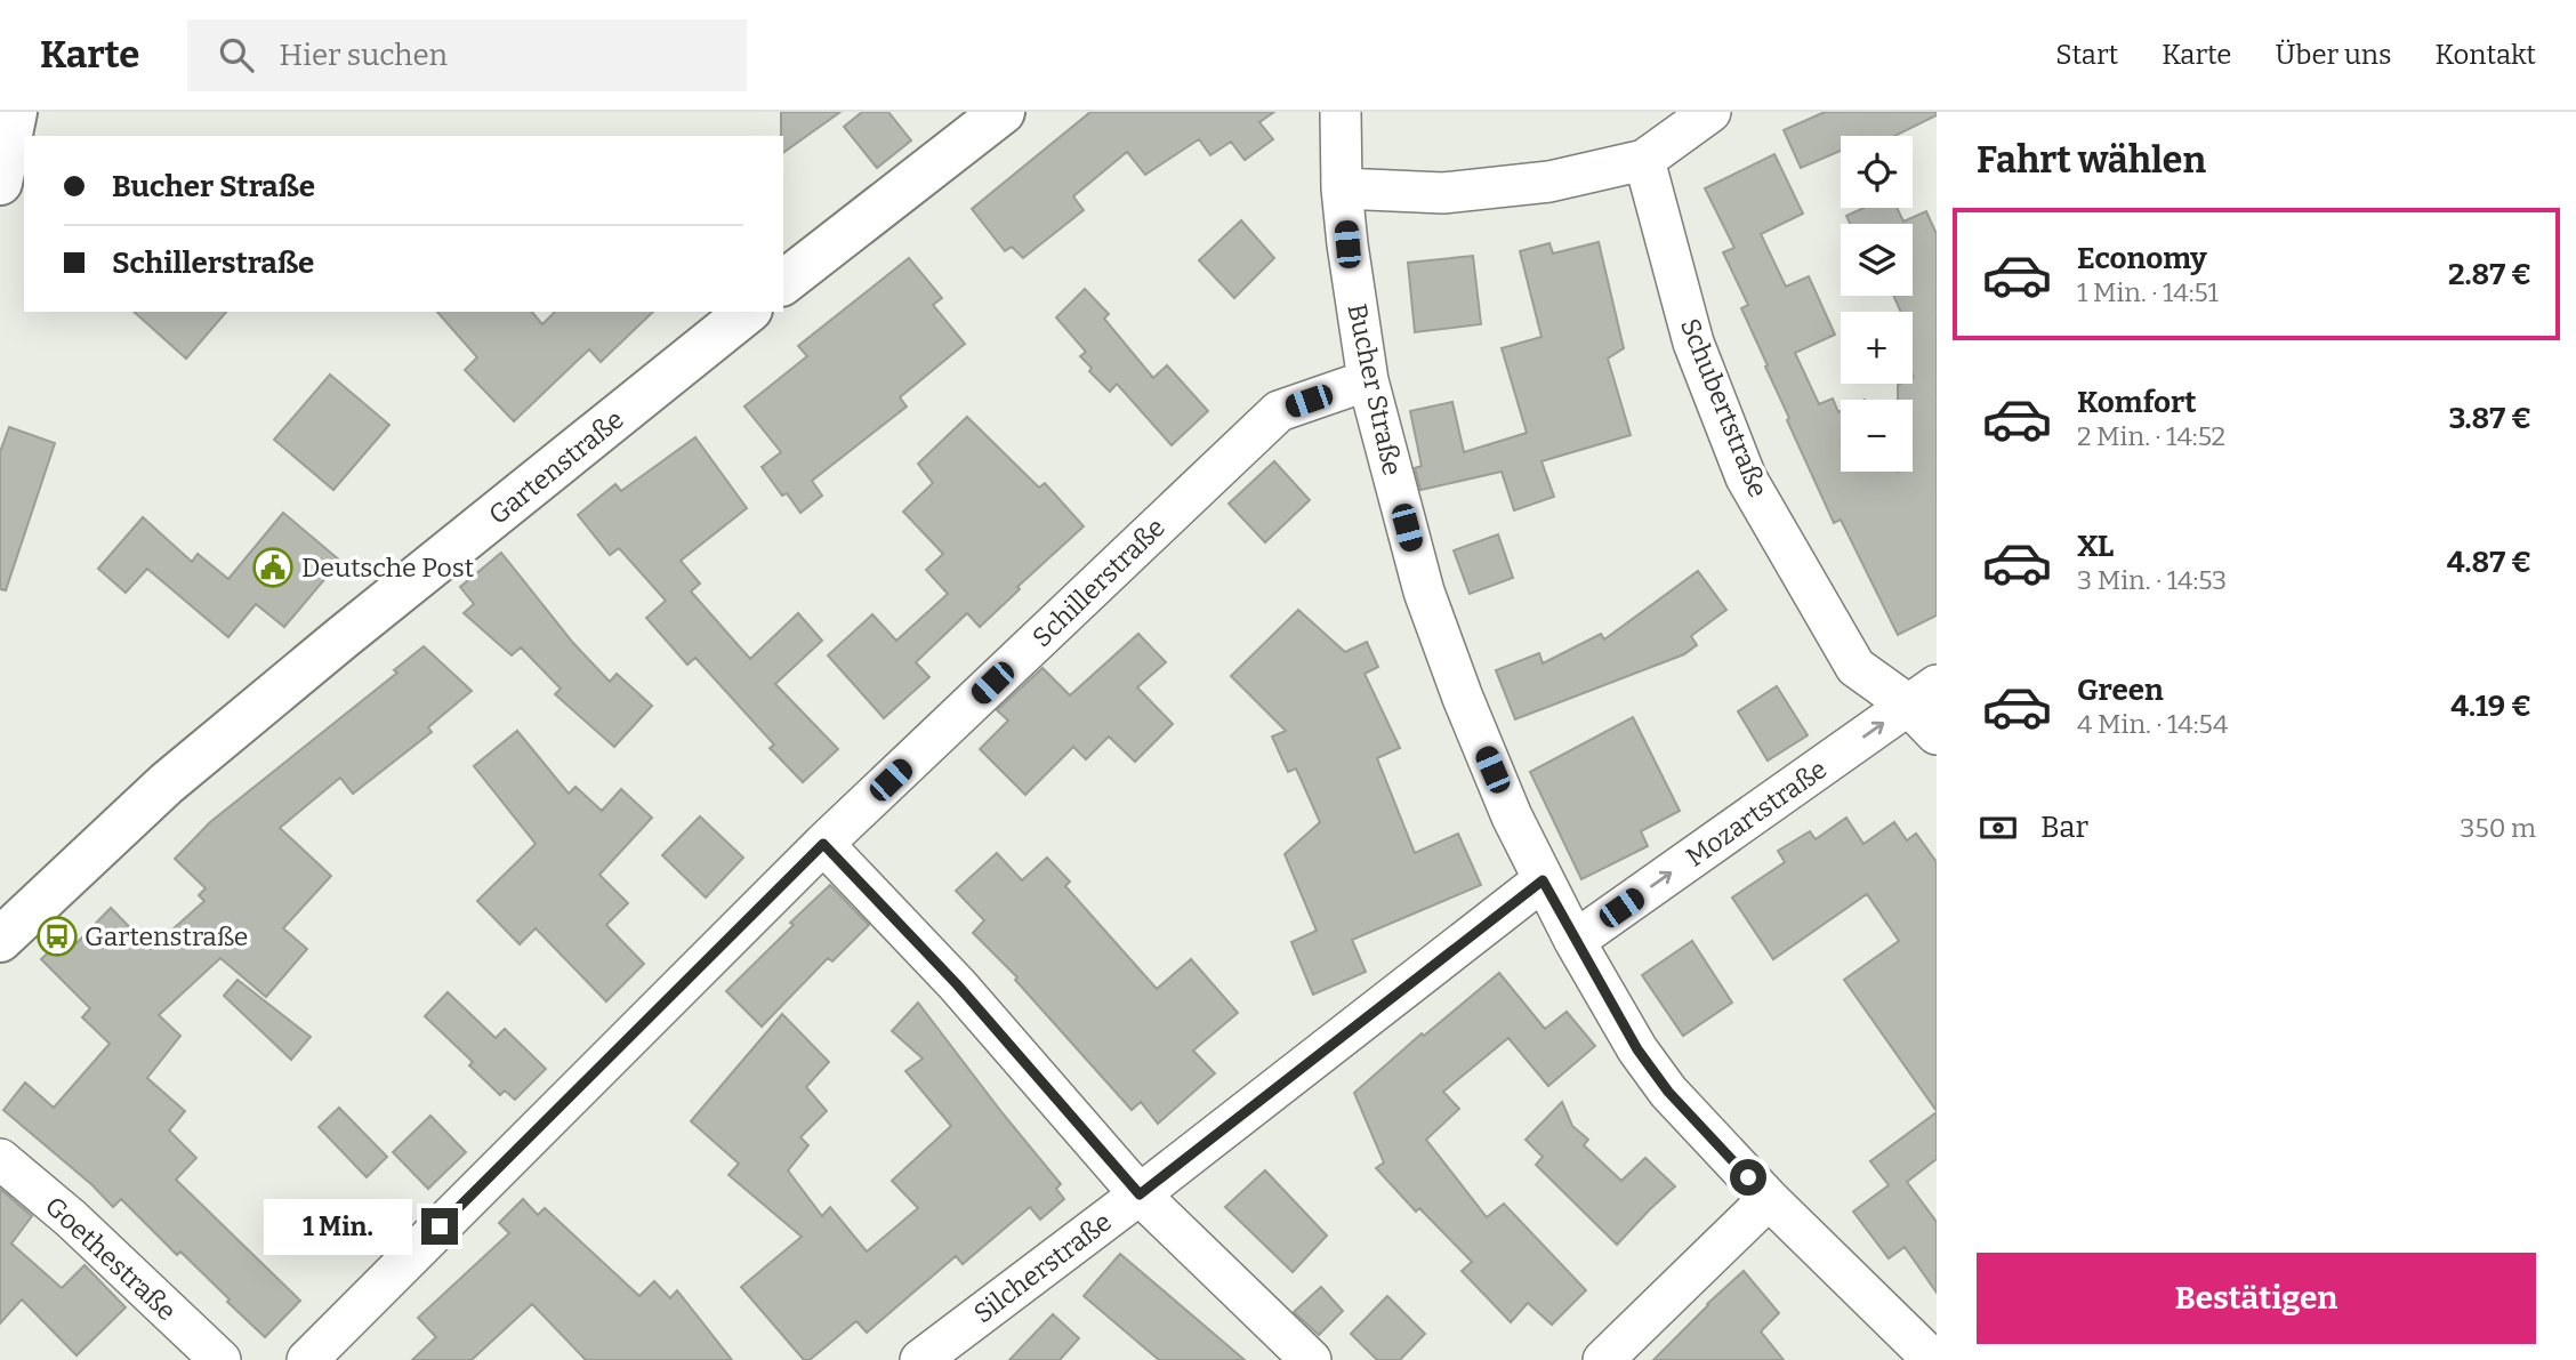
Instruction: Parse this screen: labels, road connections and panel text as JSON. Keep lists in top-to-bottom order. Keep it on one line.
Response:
{"streets":{"main road":["Gartenstraße"],"street":["Bucher Straße","Schubertstraße","Schillerstraße","Mozartstraße","Goethestraße","Silcherstraße"]},"crossings":[["Bucher Straße","Schillerstraße"],["Bucher Straße","Mozartstraße"],["Bucher Straße","Silcherstraße"],["Schubertstraße","Mozartstraße"]],"one_way":["Mozartstraße"],"places":{"public building":["Deutsche Post"],"bus stop":["Gartenstraße"]},"page":{"header":"Karte","search":"Hier suchen","nav":["Start","Karte","Über uns","Kontakt"],"heading":"Fahrt wählen","map_buttons":["+","−"],"banner":["Bucher Straße","Schillerstraße"],"list":[{"name":"Economy","note":"1 Min. · 14:51","value":"2.87 €"},{"name":"Komfort","note":"2 Min. · 14:52","value":"3.87 €"},{"name":"XL","note":"3 Min. · 14:53","value":"4.87 €"},{"name":"Green","note":"4 Min. · 14:54","value":"4.19 €"}],"pay":["Bar","350 m"],"bubble":"1 Min.","buttons":"Bestätigen"}}
